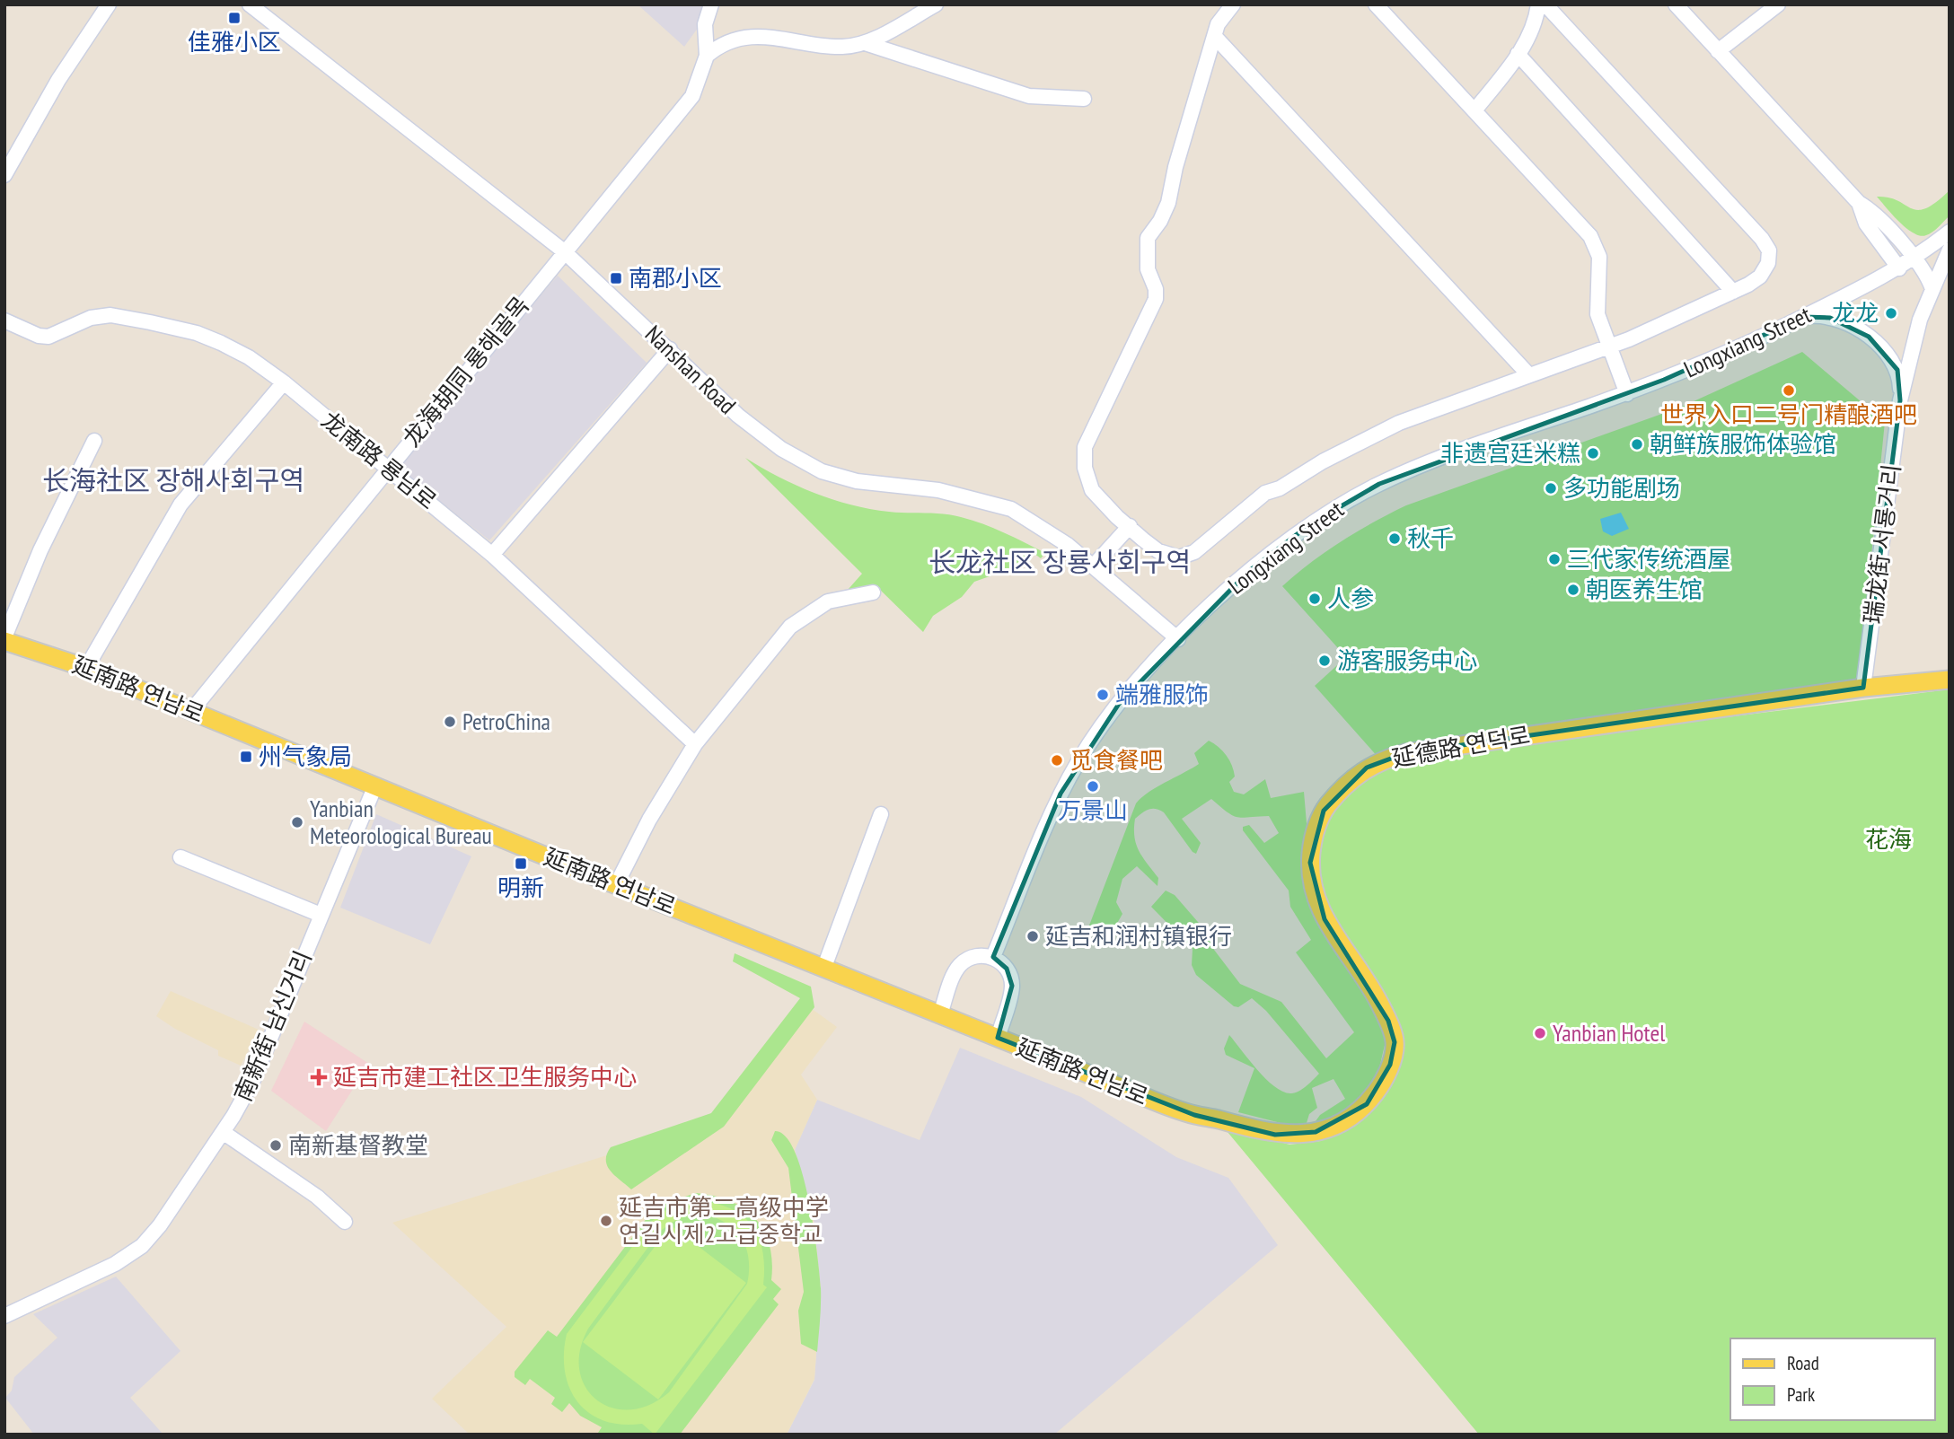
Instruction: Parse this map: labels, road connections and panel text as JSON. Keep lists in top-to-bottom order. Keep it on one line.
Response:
{"streets":{"main road":["延南路 연남로","延德路 연덕로"],"street":["Longxiang Street","Nanshan Road","龙海胡同 룡해골목","龙南路 룡남로","瑞龙街 서룡거리","南新街 남신거리"]},"crossings":[["Longxiang Street","Nanshan Road"],["Longxiang Street","瑞龙街 서룡거리"],["Nanshan Road","龙海胡同 룡해골목"],["龙海胡同 룡해골목","龙南路 룡남로"],["龙海胡同 룡해골목","延南路 연남로"],["瑞龙街 서룡거리","延德路 연덕로"],["延南路 연남로","延德路 연덕로"],["延南路 연남로","南新街 남신거리"]],"districts":["长海社区 장해사회구역","长龙社区 장룡사회구역"],"parks":["花海"],"places":{"transit":["佳雅小区","南郡小区","州气象局","明新"],"other":["龙龙","世界入口二号门精酿酒吧","朝鲜族服饰体验馆","非遗宫廷米糕","多功能剧场","秋千","三代家传统酒屋","朝医养生馆","人参","游客服务中心","端雅服饰","PetroChina","觅食餐吧","万景山","Yanbian Meteorological Bureau","延吉和润村镇银行","Yanbian Hotel","南新基督教堂","延吉市第二高级中学 연길시제2고급중학교"],"health":["延吉市建工社区卫生服务中心"]},"legend":["Road","Park"]}
